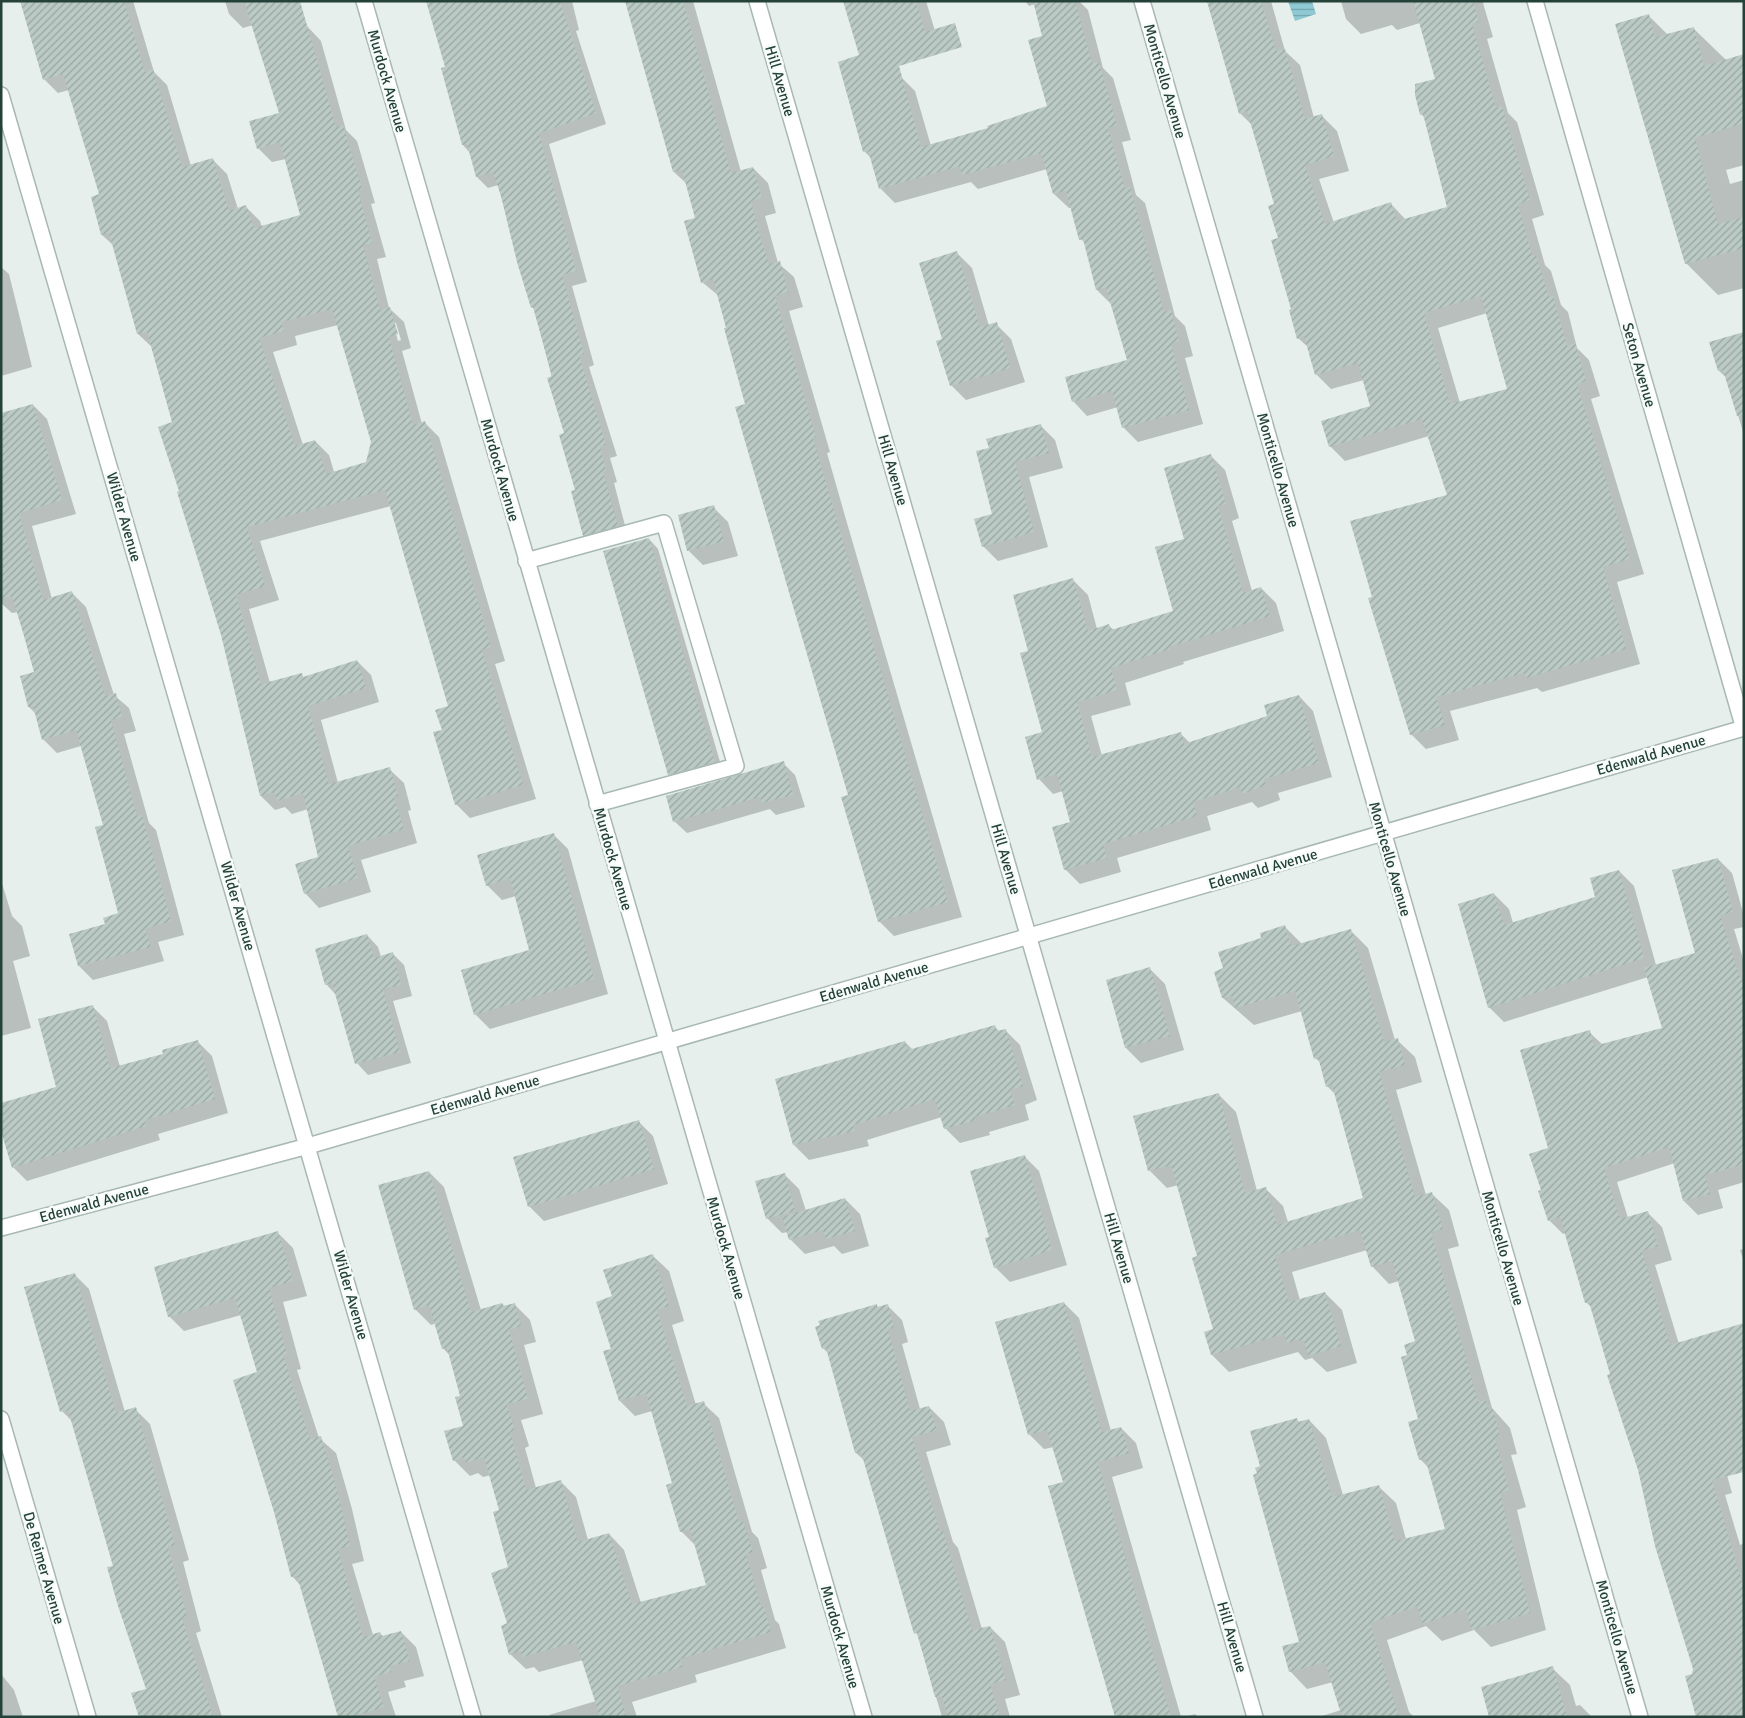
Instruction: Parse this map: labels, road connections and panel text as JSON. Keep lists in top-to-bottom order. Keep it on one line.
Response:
{"streets":{"street":["Murdock Avenue","Hill Avenue","Monticello Avenue","Seton Avenue","Wilder Avenue","Edenwald Avenue","De Reimer Avenue"]},"crossings":[["Murdock Avenue","Edenwald Avenue"],["Hill Avenue","Edenwald Avenue"],["Monticello Avenue","Edenwald Avenue"],["Seton Avenue","Edenwald Avenue"],["Wilder Avenue","Edenwald Avenue"]]}
